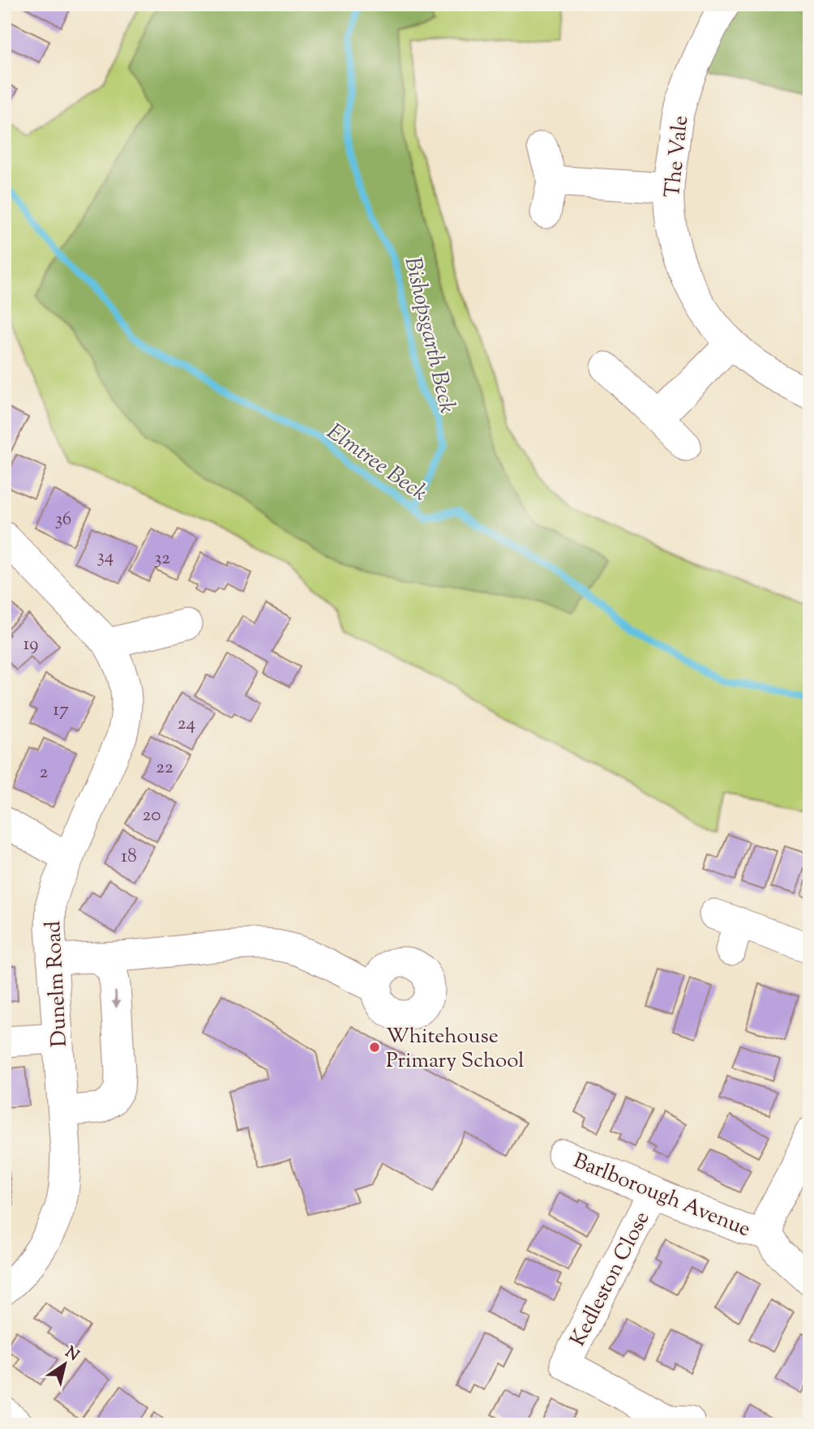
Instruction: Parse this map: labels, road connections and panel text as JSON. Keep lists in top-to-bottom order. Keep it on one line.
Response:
{"streets":{"street":["The Vale","Dunelm Road","Barlborough Avenue","Kedleston Close"]},"crossings":[["Barlborough Avenue","Kedleston Close"]],"water":["Bishopsgarth Beck","Elmtree Beck"],"places":["Whitehouse Primary School"],"house_numbers":["36","34","32","19","17","24","22","2","20","18"],"north":"top right"}
